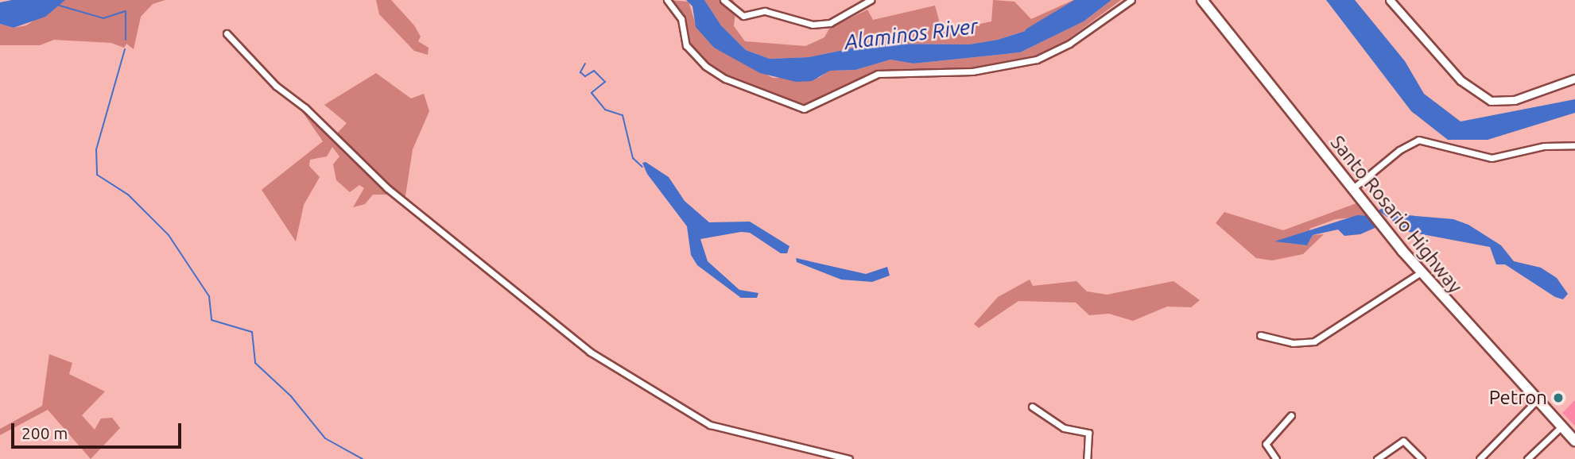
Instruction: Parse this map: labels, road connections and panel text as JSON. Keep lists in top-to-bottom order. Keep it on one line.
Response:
{"streets":{"main road":["Santo Rosario Highway"]},"water":["Alaminos River"],"places":["Petron"],"scale_bar":"200 m"}
